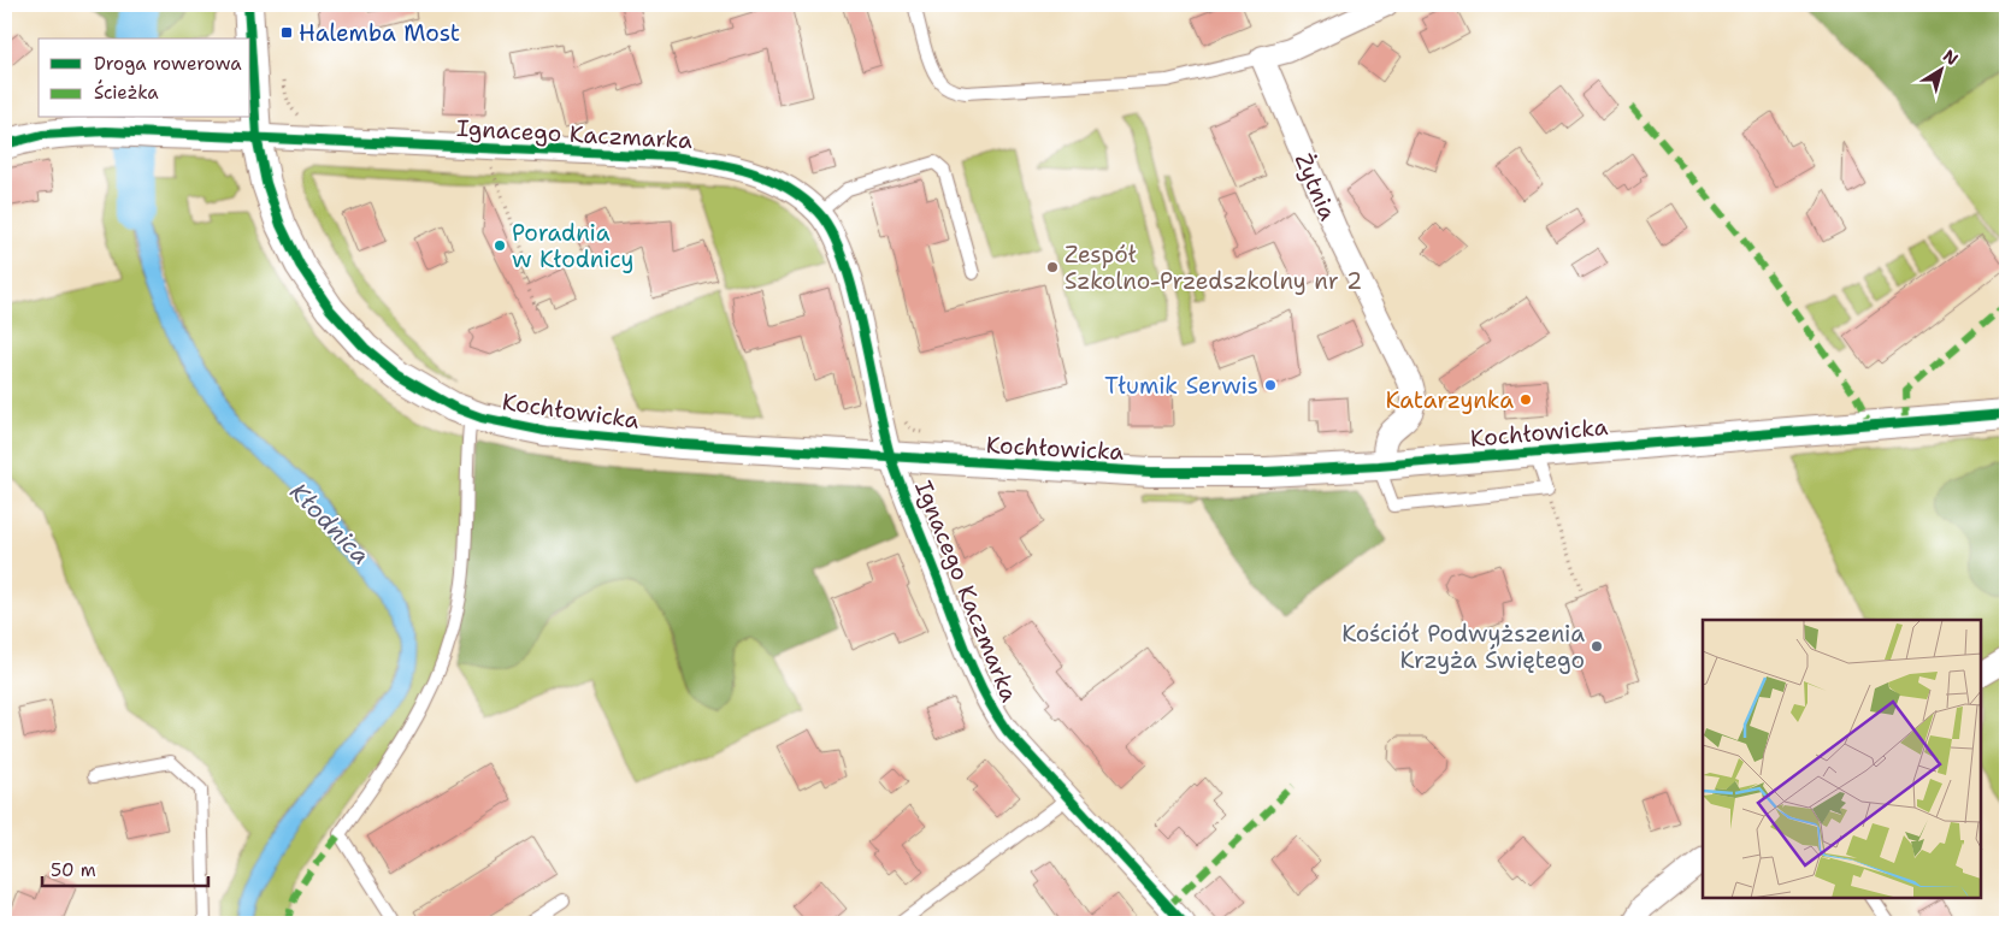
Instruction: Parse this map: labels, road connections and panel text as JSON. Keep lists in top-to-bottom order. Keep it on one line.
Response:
{"streets":{"street":["Ignacego Kaczmarka","Żytnia","Kochłowicka"]},"crossings":[["Ignacego Kaczmarka","Kochłowicka"],["Żytnia","Kochłowicka"]],"water":["Kłodnica"],"places":{"transit":["Halemba Most"],"other":["Poradnia w Kłodnicy","Zespół Szkolno-Przedszkolny nr 2","Tłumik Serwis","Katarzynka","Kościół Podwyższenia Krzyża Świętego"]},"legend":["Droga rowerowa","Ścieżka"],"scale_bar":"50 m","north":"top right"}
